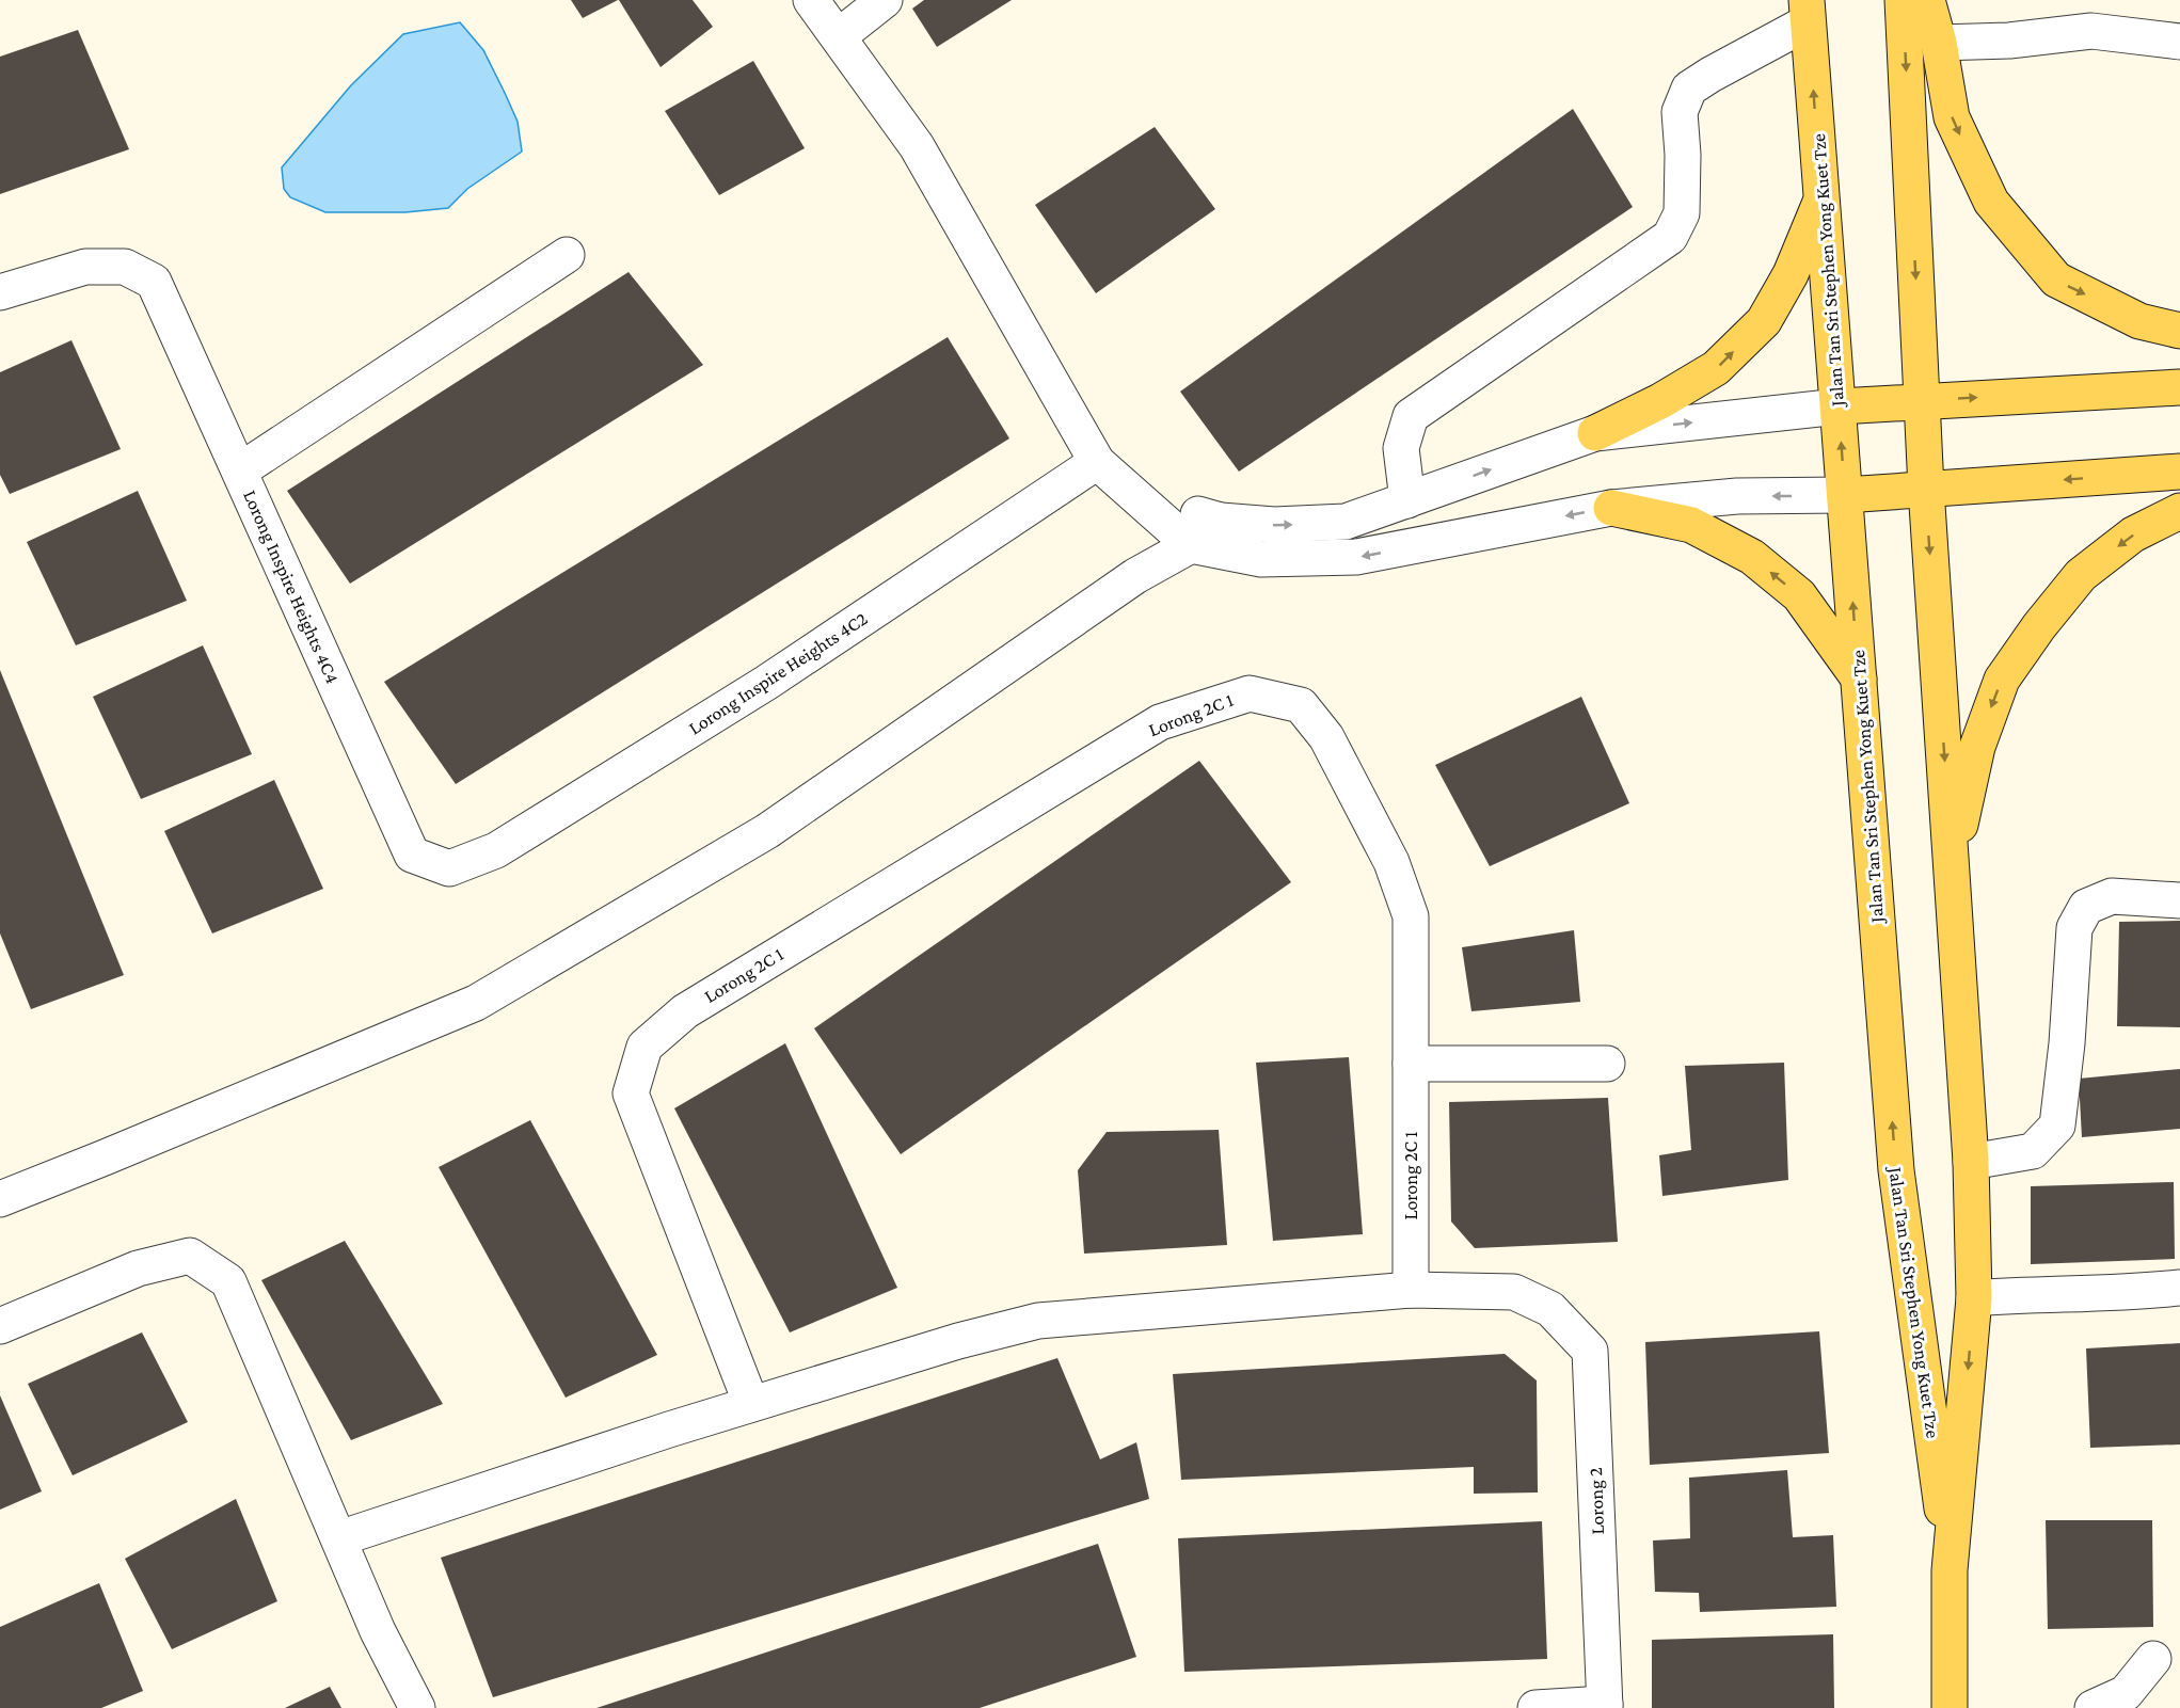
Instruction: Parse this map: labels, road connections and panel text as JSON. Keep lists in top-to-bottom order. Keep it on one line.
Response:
{"streets":{"main road":["Jalan Tan Sri Stephen Yong Kuet Tze"],"street":["Lorong Inspire Heights 4C4","Lorong Inspire Heights 4C2","Lorong 2C 1","Lorong 2"]},"crossings":[["Lorong Inspire Heights 4C4","Lorong Inspire Heights 4C2"],["Lorong 2C 1","Lorong 2"]]}
